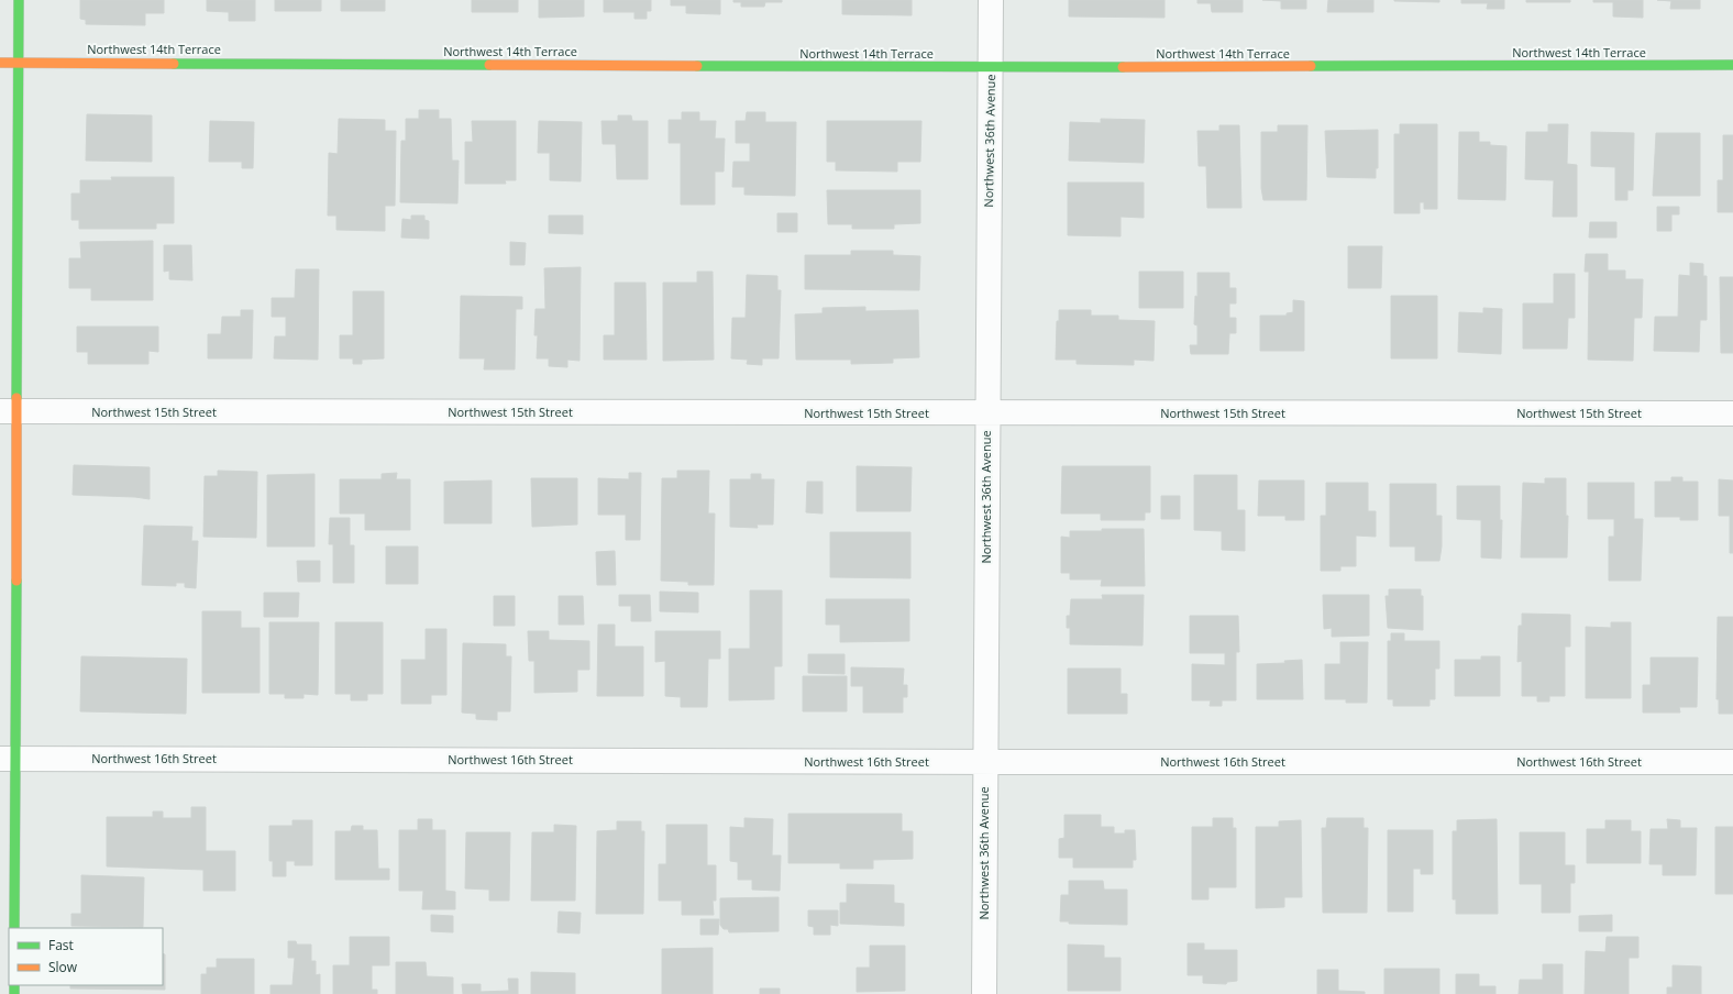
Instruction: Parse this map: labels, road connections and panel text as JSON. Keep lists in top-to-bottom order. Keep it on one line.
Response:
{"streets":{"street":["Northwest 14th Terrace","Northwest 36th Avenue","Northwest 15th Street","Northwest 16th Street"]},"crossings":[["Northwest 14th Terrace","Northwest 36th Avenue"],["Northwest 36th Avenue","Northwest 15th Street"],["Northwest 36th Avenue","Northwest 16th Street"]],"legend":["Fast","Slow"]}
